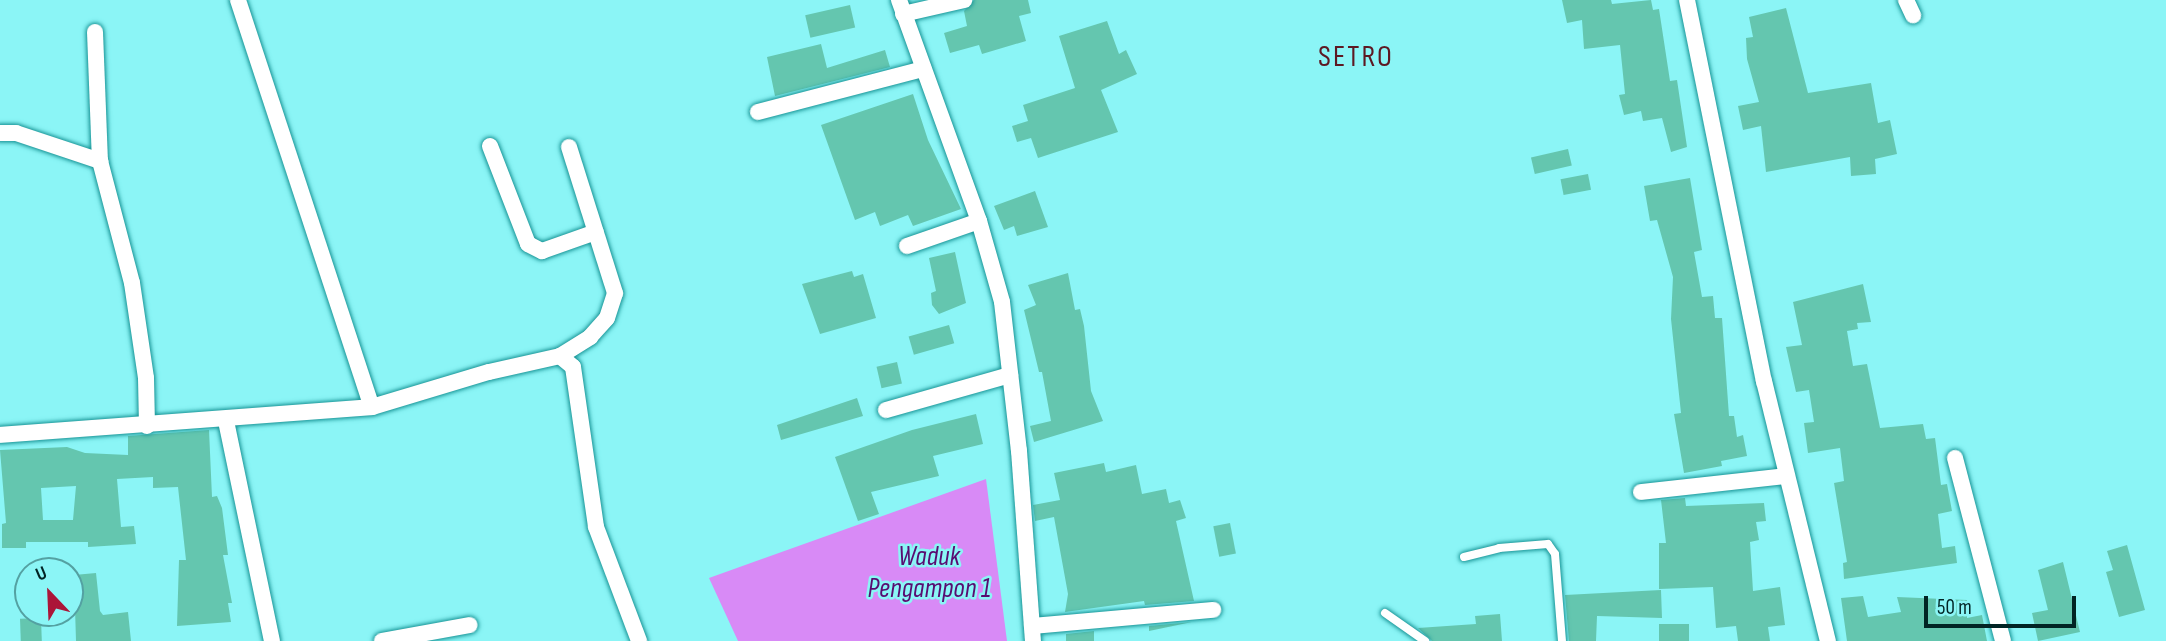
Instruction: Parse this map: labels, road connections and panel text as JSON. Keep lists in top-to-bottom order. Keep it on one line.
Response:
{"districts":["SETRO"],"water":["Waduk Pengampon 1"],"scale_bar":"50 m","north":"top left"}
